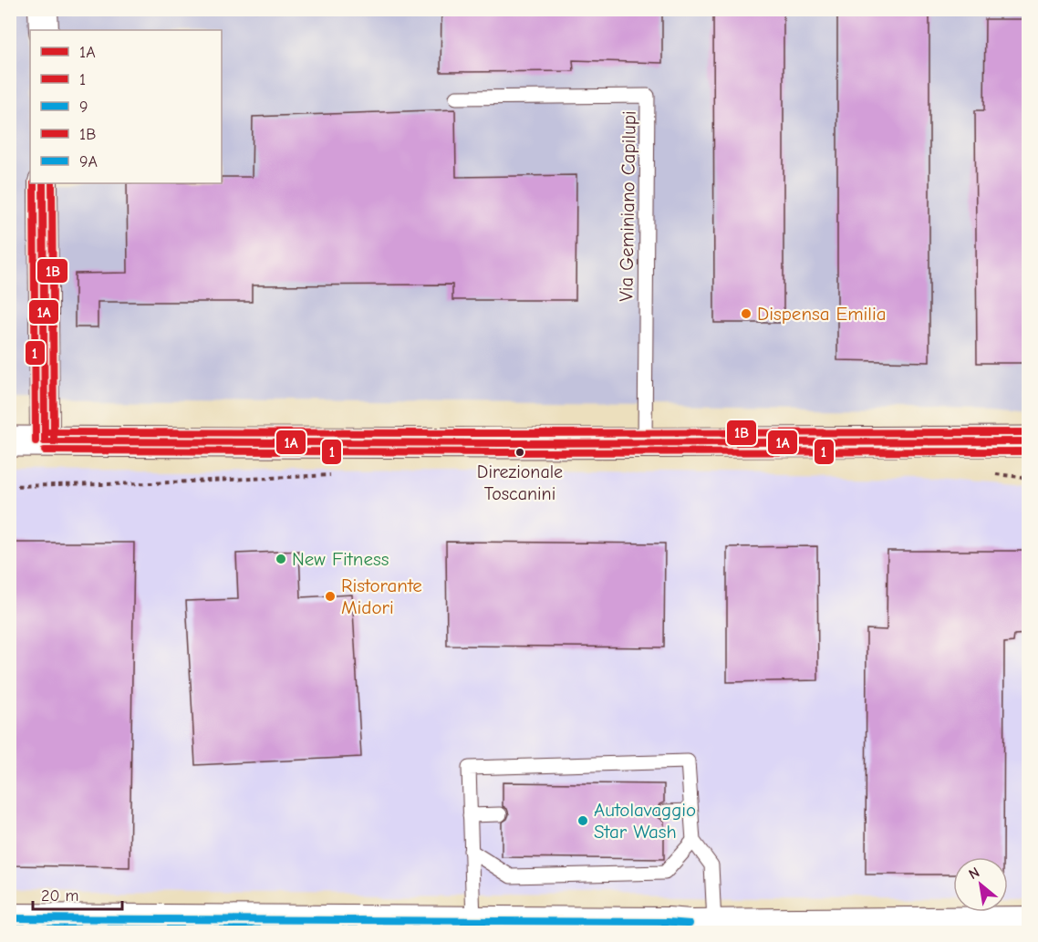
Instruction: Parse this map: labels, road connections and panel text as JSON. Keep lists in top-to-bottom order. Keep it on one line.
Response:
{"streets":{"lane":["Via Geminiano Capilupi"]},"places":["Dispensa Emilia","Direzionale Toscanini","New Fitness","Ristorante Midori","Autolavaggio Star Wash"],"lines":["transit line 1A","transit line 1","transit line 1B","transit line 9","transit line 9A"],"legend":["1A","1","9","1B","9A"],"scale_bar":"20 m","north":"top left"}
